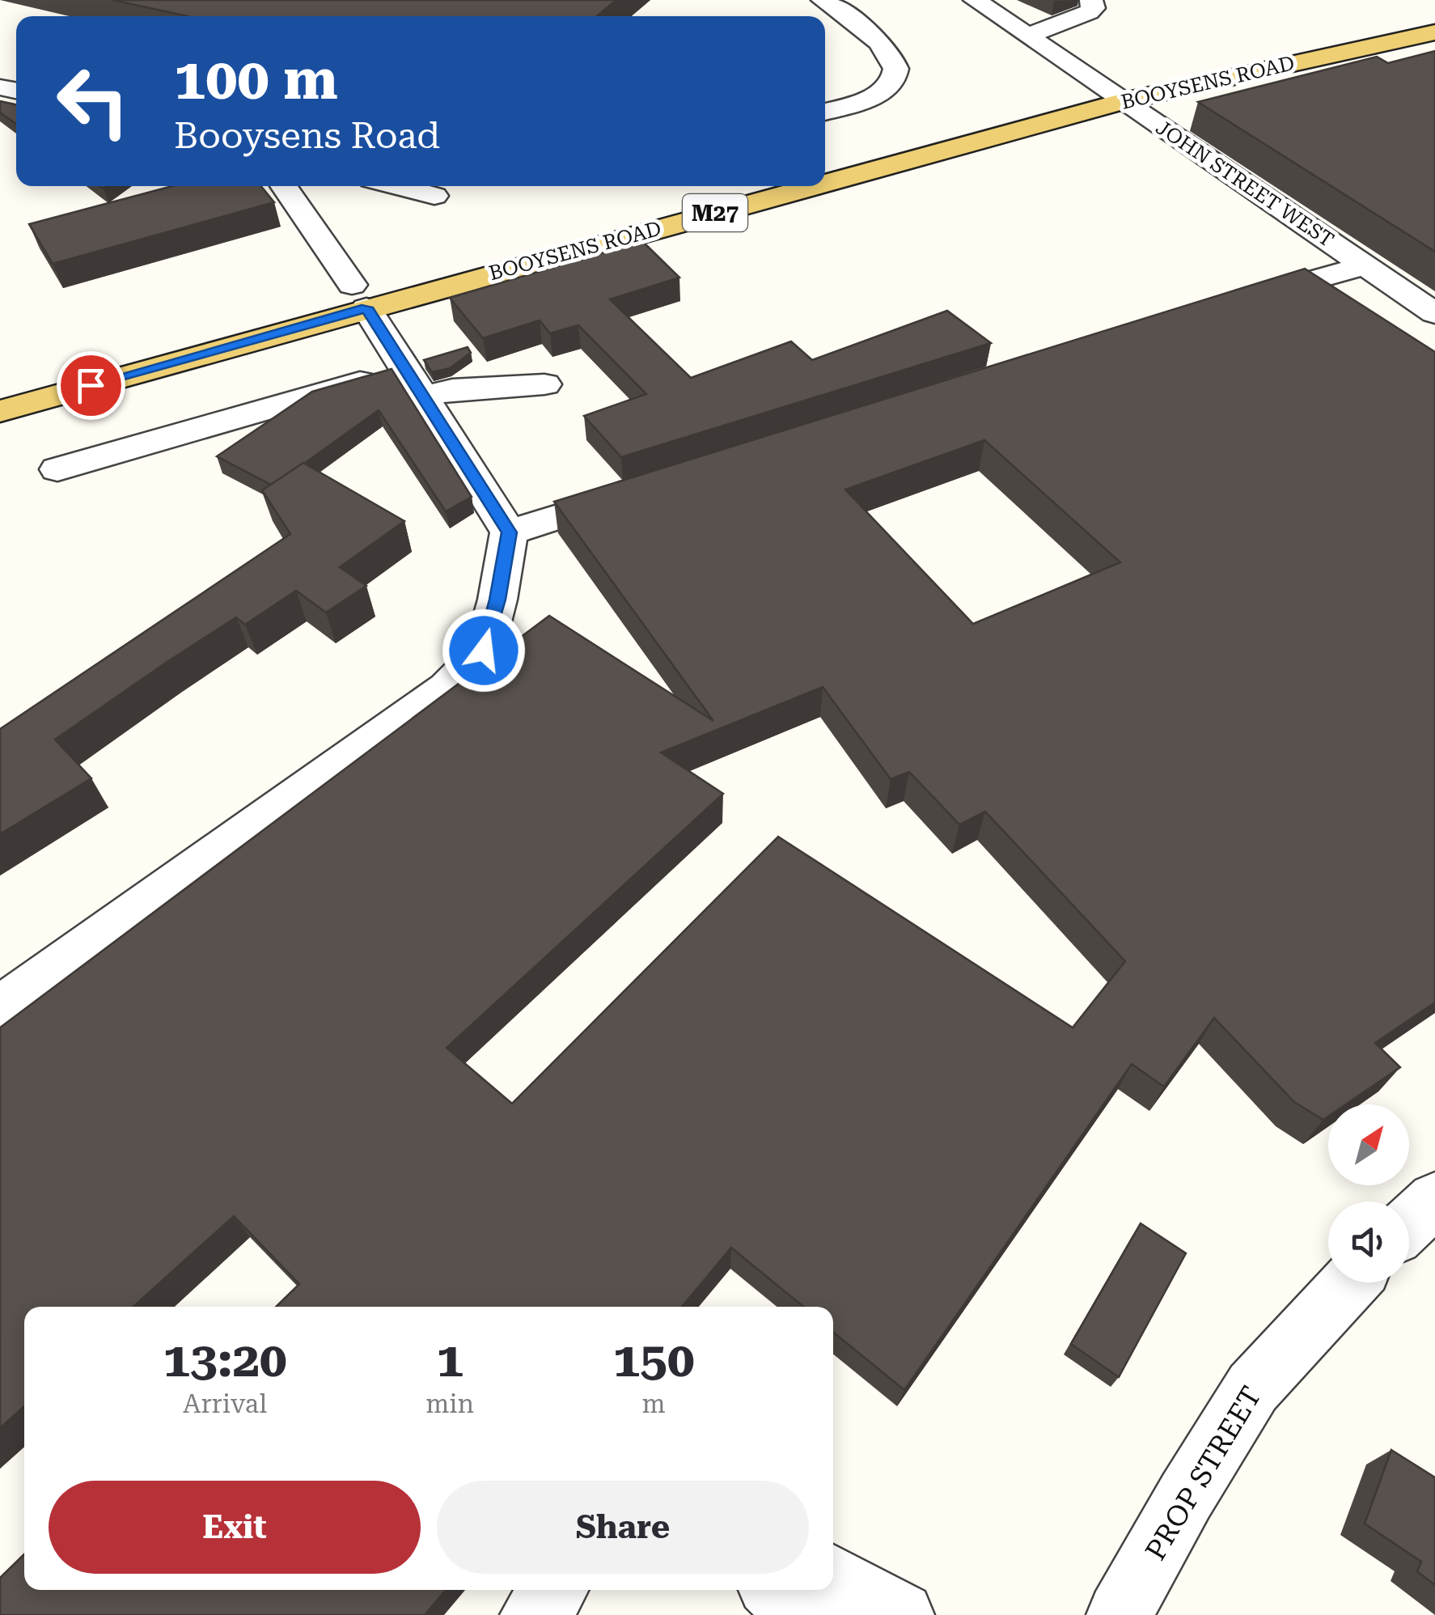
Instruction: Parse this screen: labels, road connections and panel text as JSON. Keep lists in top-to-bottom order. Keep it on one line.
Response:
{"streets":{"main road":["BOOYSENS ROAD","M27"],"street":["JOHN STREET WEST","PROP STREET"]},"crossings":[["BOOYSENS ROAD","JOHN STREET WEST"]],"north":"top right","page":{"turn":["100 m","Booysens Road"],"eta":["13:20","Arrival","1","min","150","m"],"buttons":["Exit","Share"]}}
